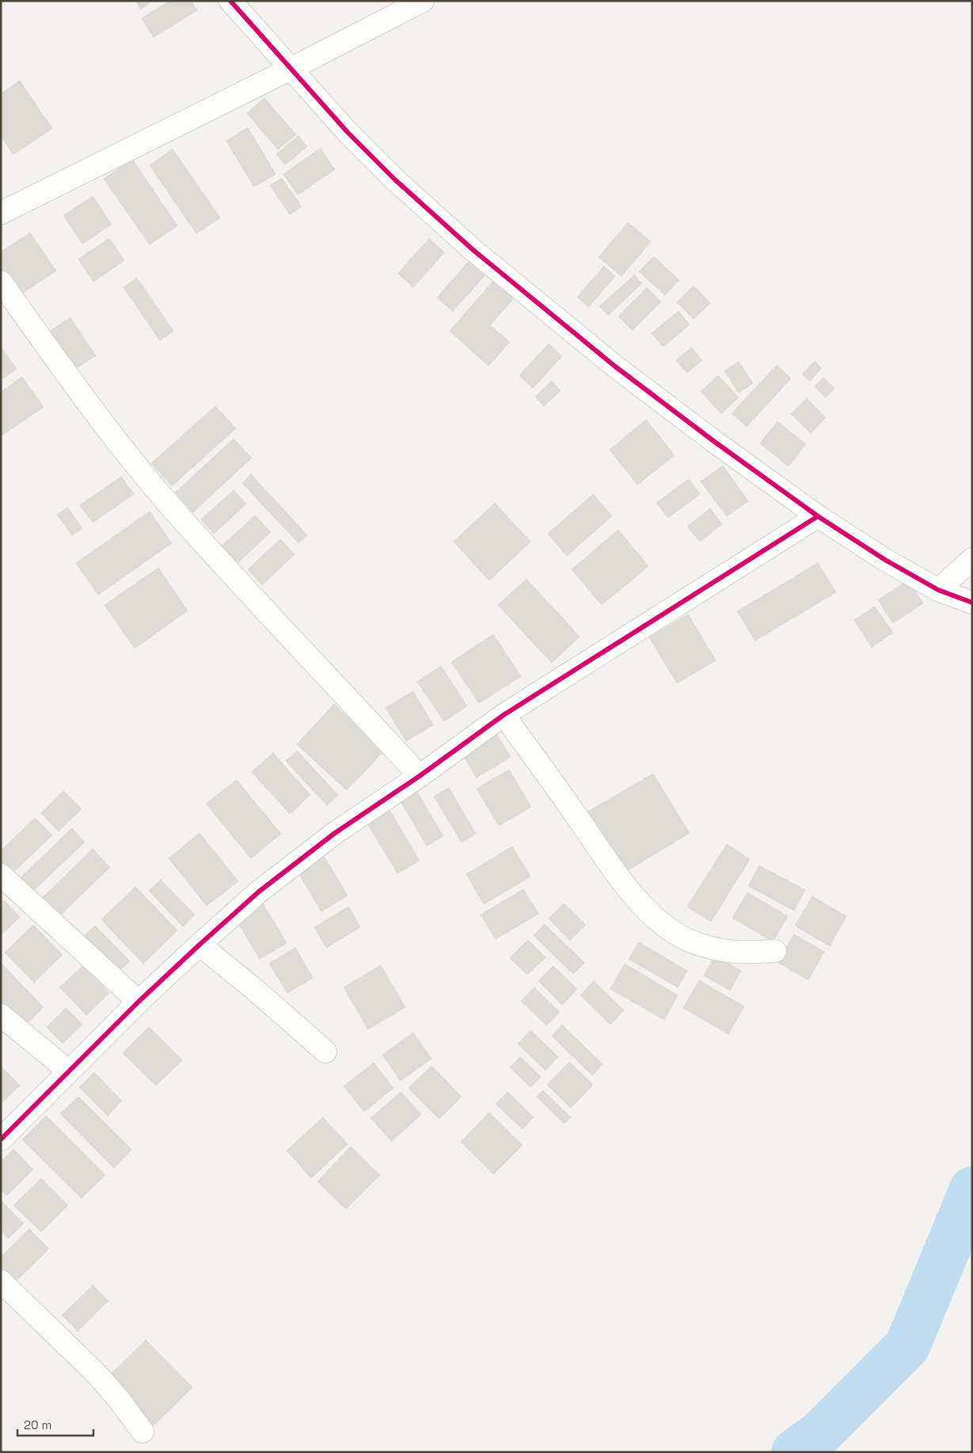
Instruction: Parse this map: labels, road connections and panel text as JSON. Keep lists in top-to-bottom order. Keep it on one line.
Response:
{"scale_bar":"20 m"}
